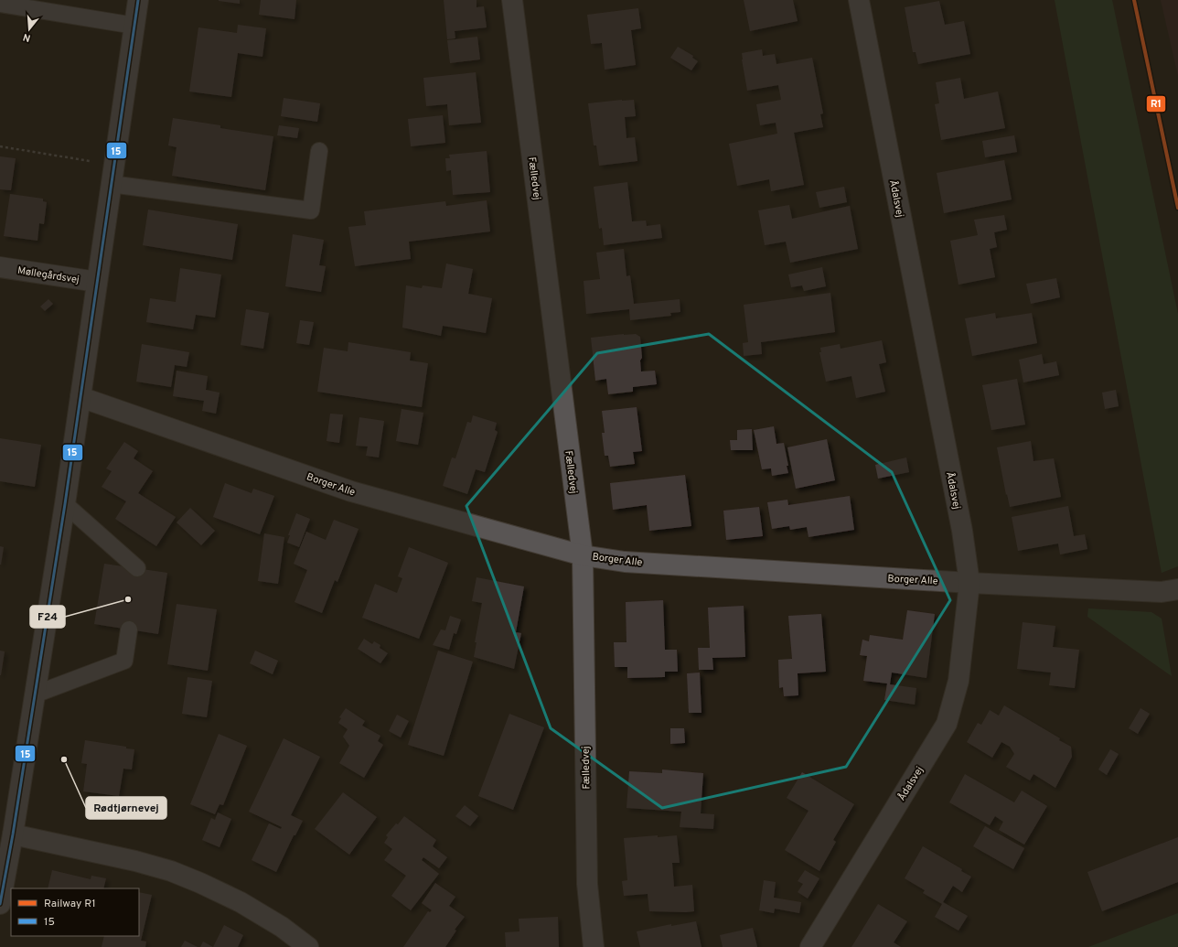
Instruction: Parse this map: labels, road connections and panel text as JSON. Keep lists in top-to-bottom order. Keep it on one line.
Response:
{"streets":{"street":["Fælledvej","Ådalsvej","Møllegårdsvej","Borger Alle"]},"crossings":[["Fælledvej","Borger Alle"],["Ådalsvej","Borger Alle"]],"places":["F24","Rødtjørnevej"],"lines":["rail line R1","transit line 15"],"legend":["Railway R1","15"],"north":"bottom"}
